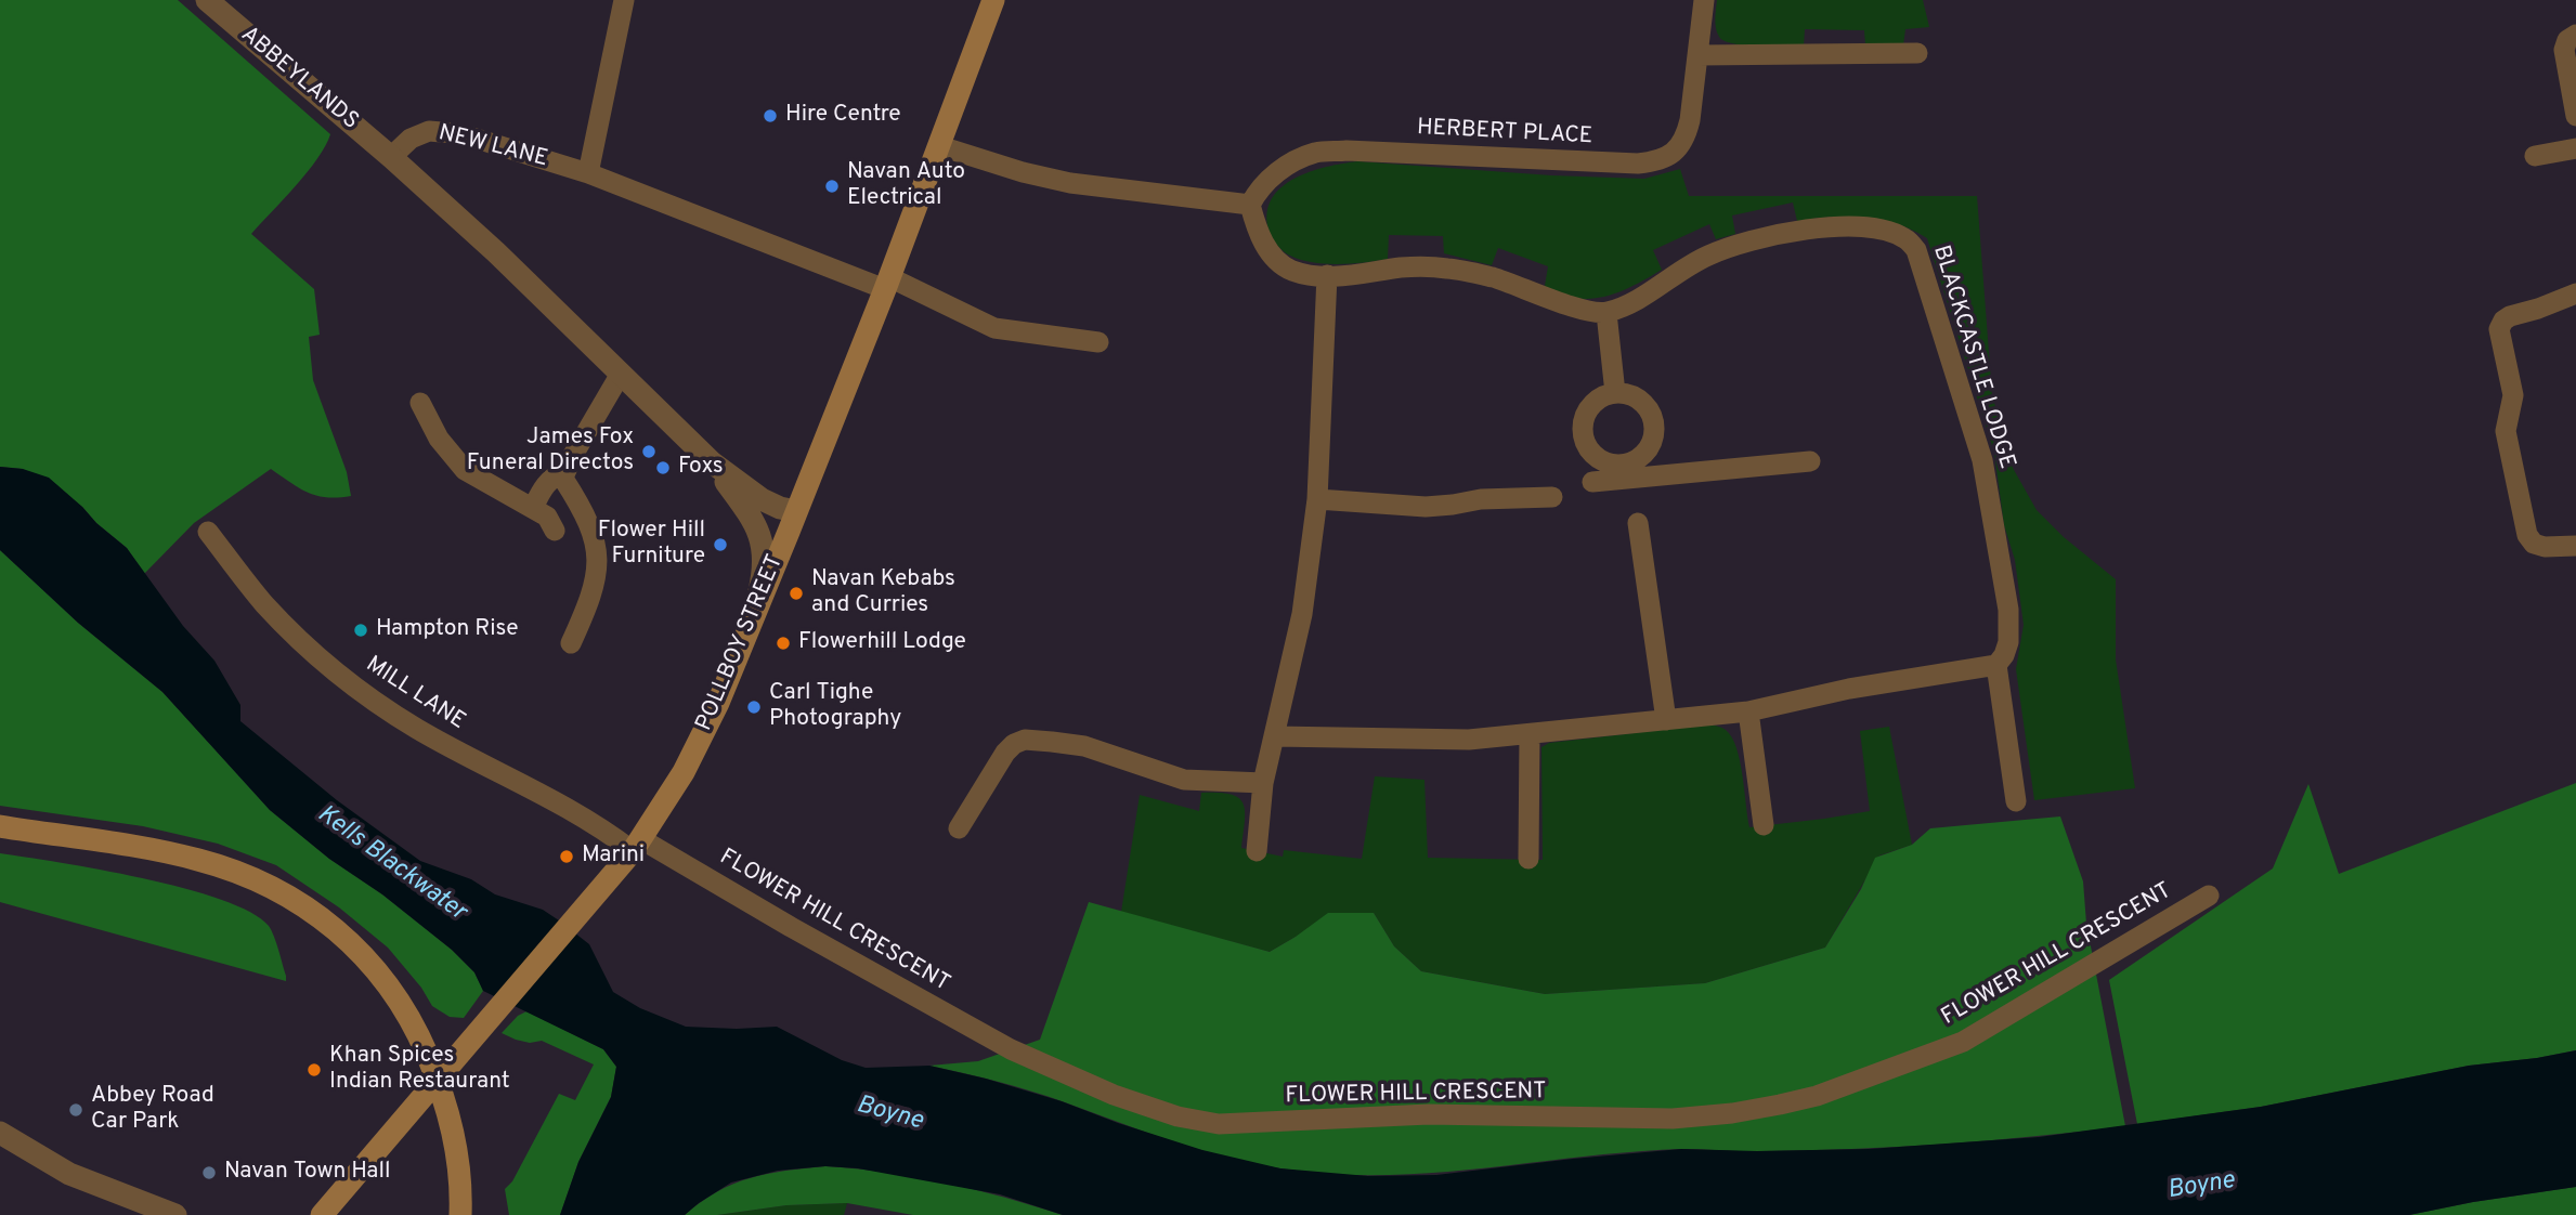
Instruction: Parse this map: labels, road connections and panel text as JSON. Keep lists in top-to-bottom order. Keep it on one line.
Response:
{"streets":{"main road":["POLLBOY STREET"],"street":["ABBEYLANDS","HERBERT PLACE","NEW LANE","BLACKCASTLE LODGE","MILL LANE","FLOWER HILL CRESCENT"]},"crossings":[["ABBEYLANDS","NEW LANE"],["NEW LANE","POLLBOY STREET"],["POLLBOY STREET","MILL LANE"],["POLLBOY STREET","FLOWER HILL CRESCENT"],["MILL LANE","FLOWER HILL CRESCENT"]],"water":["Kells Blackwater","Boyne"],"places":["Hire Centre","Navan Auto Electrical","James Fox Funeral Directos","Foxs","Flower Hill Furniture","Navan Kebabs and Curries","Hampton Rise","Flowerhill Lodge","Carl Tighe Photography","Marini","Khan Spices Indian Restaurant","Abbey Road Car Park","Navan Town Hall"]}
